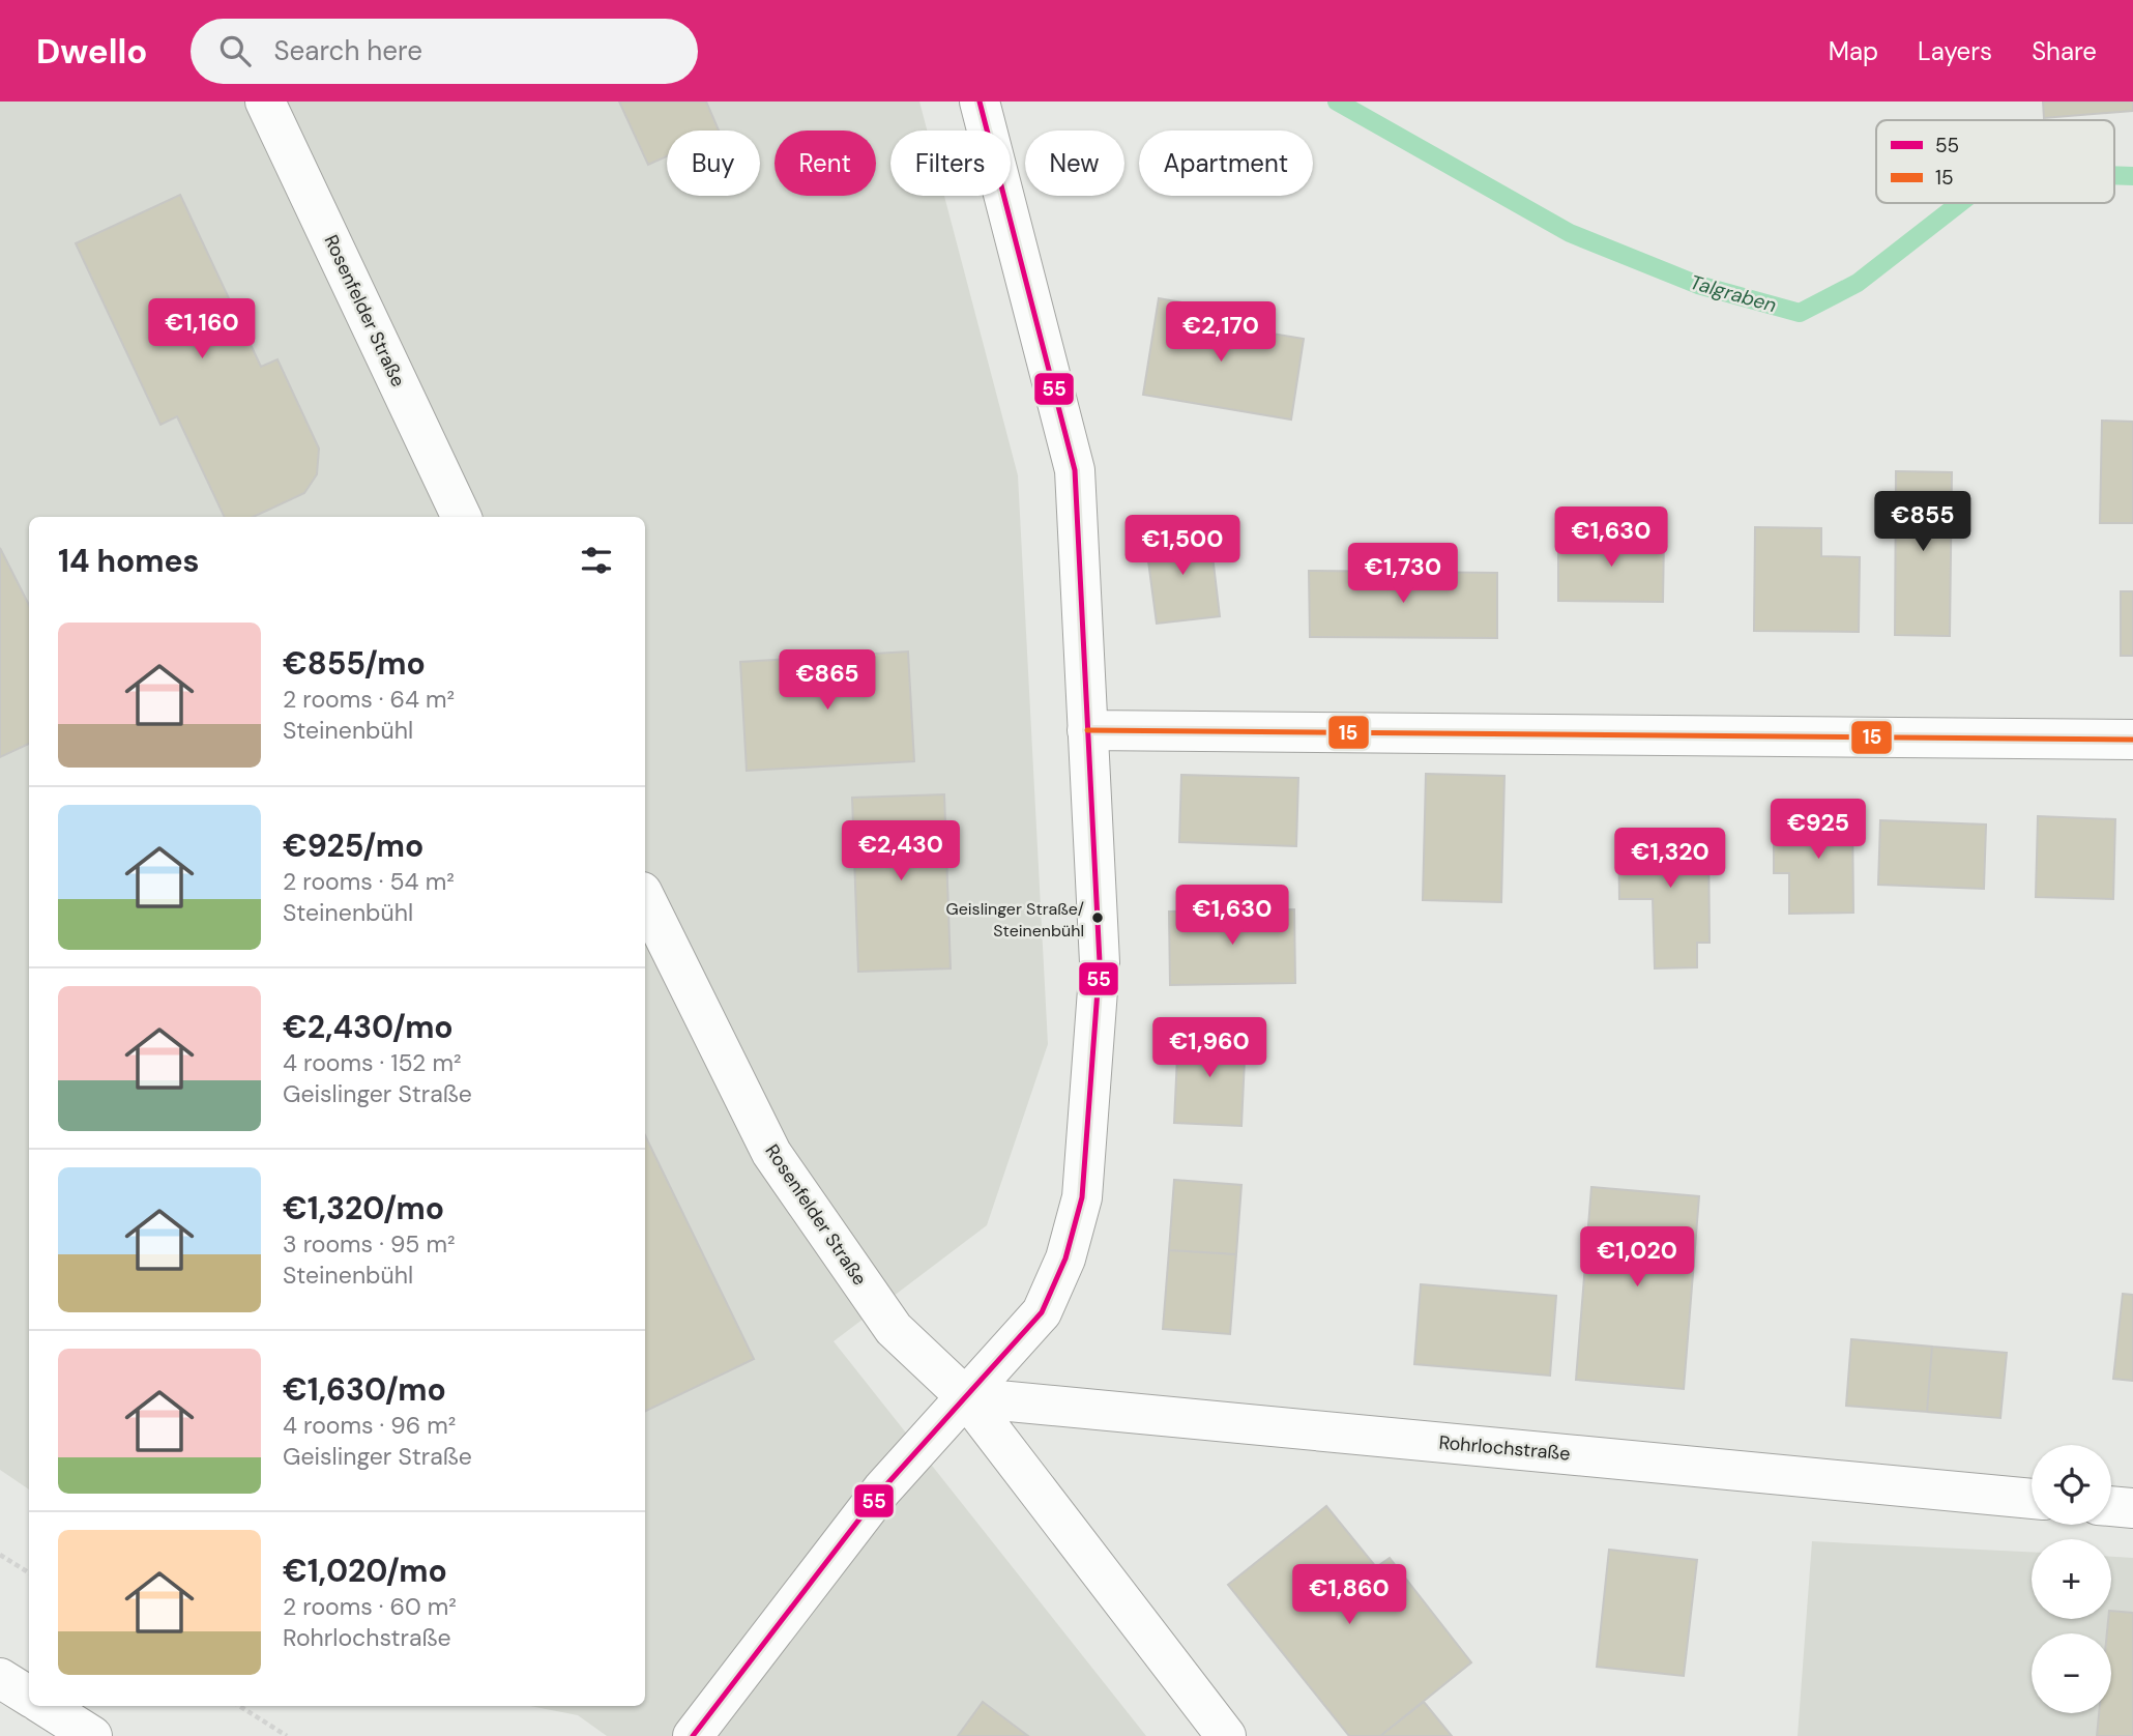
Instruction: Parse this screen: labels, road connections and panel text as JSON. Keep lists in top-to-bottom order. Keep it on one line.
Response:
{"streets":{"street":["Rosenfelder Straße","Rohrlochstraße"]},"crossings":[["Rosenfelder Straße","Rohrlochstraße"]],"water":["Talgraben"],"places":["Geislinger Straße/ Steinenbühl"],"lines":["transit line 55","transit line 15"],"legend":["55","15"],"page":{"header":"Dwello","search":"Search here","nav":["Map","Layers","Share"],"chip":["Buy","Rent","Filters","New","Apartment"],"price":["€1,160","€2,170","€855","€1,630","€1,500","€1,730","€865","€925","€2,430","€1,320","€1,630","€1,960","€1,020","€1,860"],"heading":"14 homes","list":[{"name":"€855/mo","note":"2 rooms · 64 m² · Steinenbühl"},{"name":"€925/mo","note":"2 rooms · 54 m² · Steinenbühl"},{"name":"€2,430/mo","note":"4 rooms · 152 m² · Geislinger Straße"},{"name":"€1,320/mo","note":"3 rooms · 95 m² · Steinenbühl"},{"name":"€1,630/mo","note":"4 rooms · 96 m² · Geislinger Straße"},{"name":"€1,020/mo","note":"2 rooms · 60 m² · Rohrlochstraße"}],"map_buttons":["+","−"]}}
